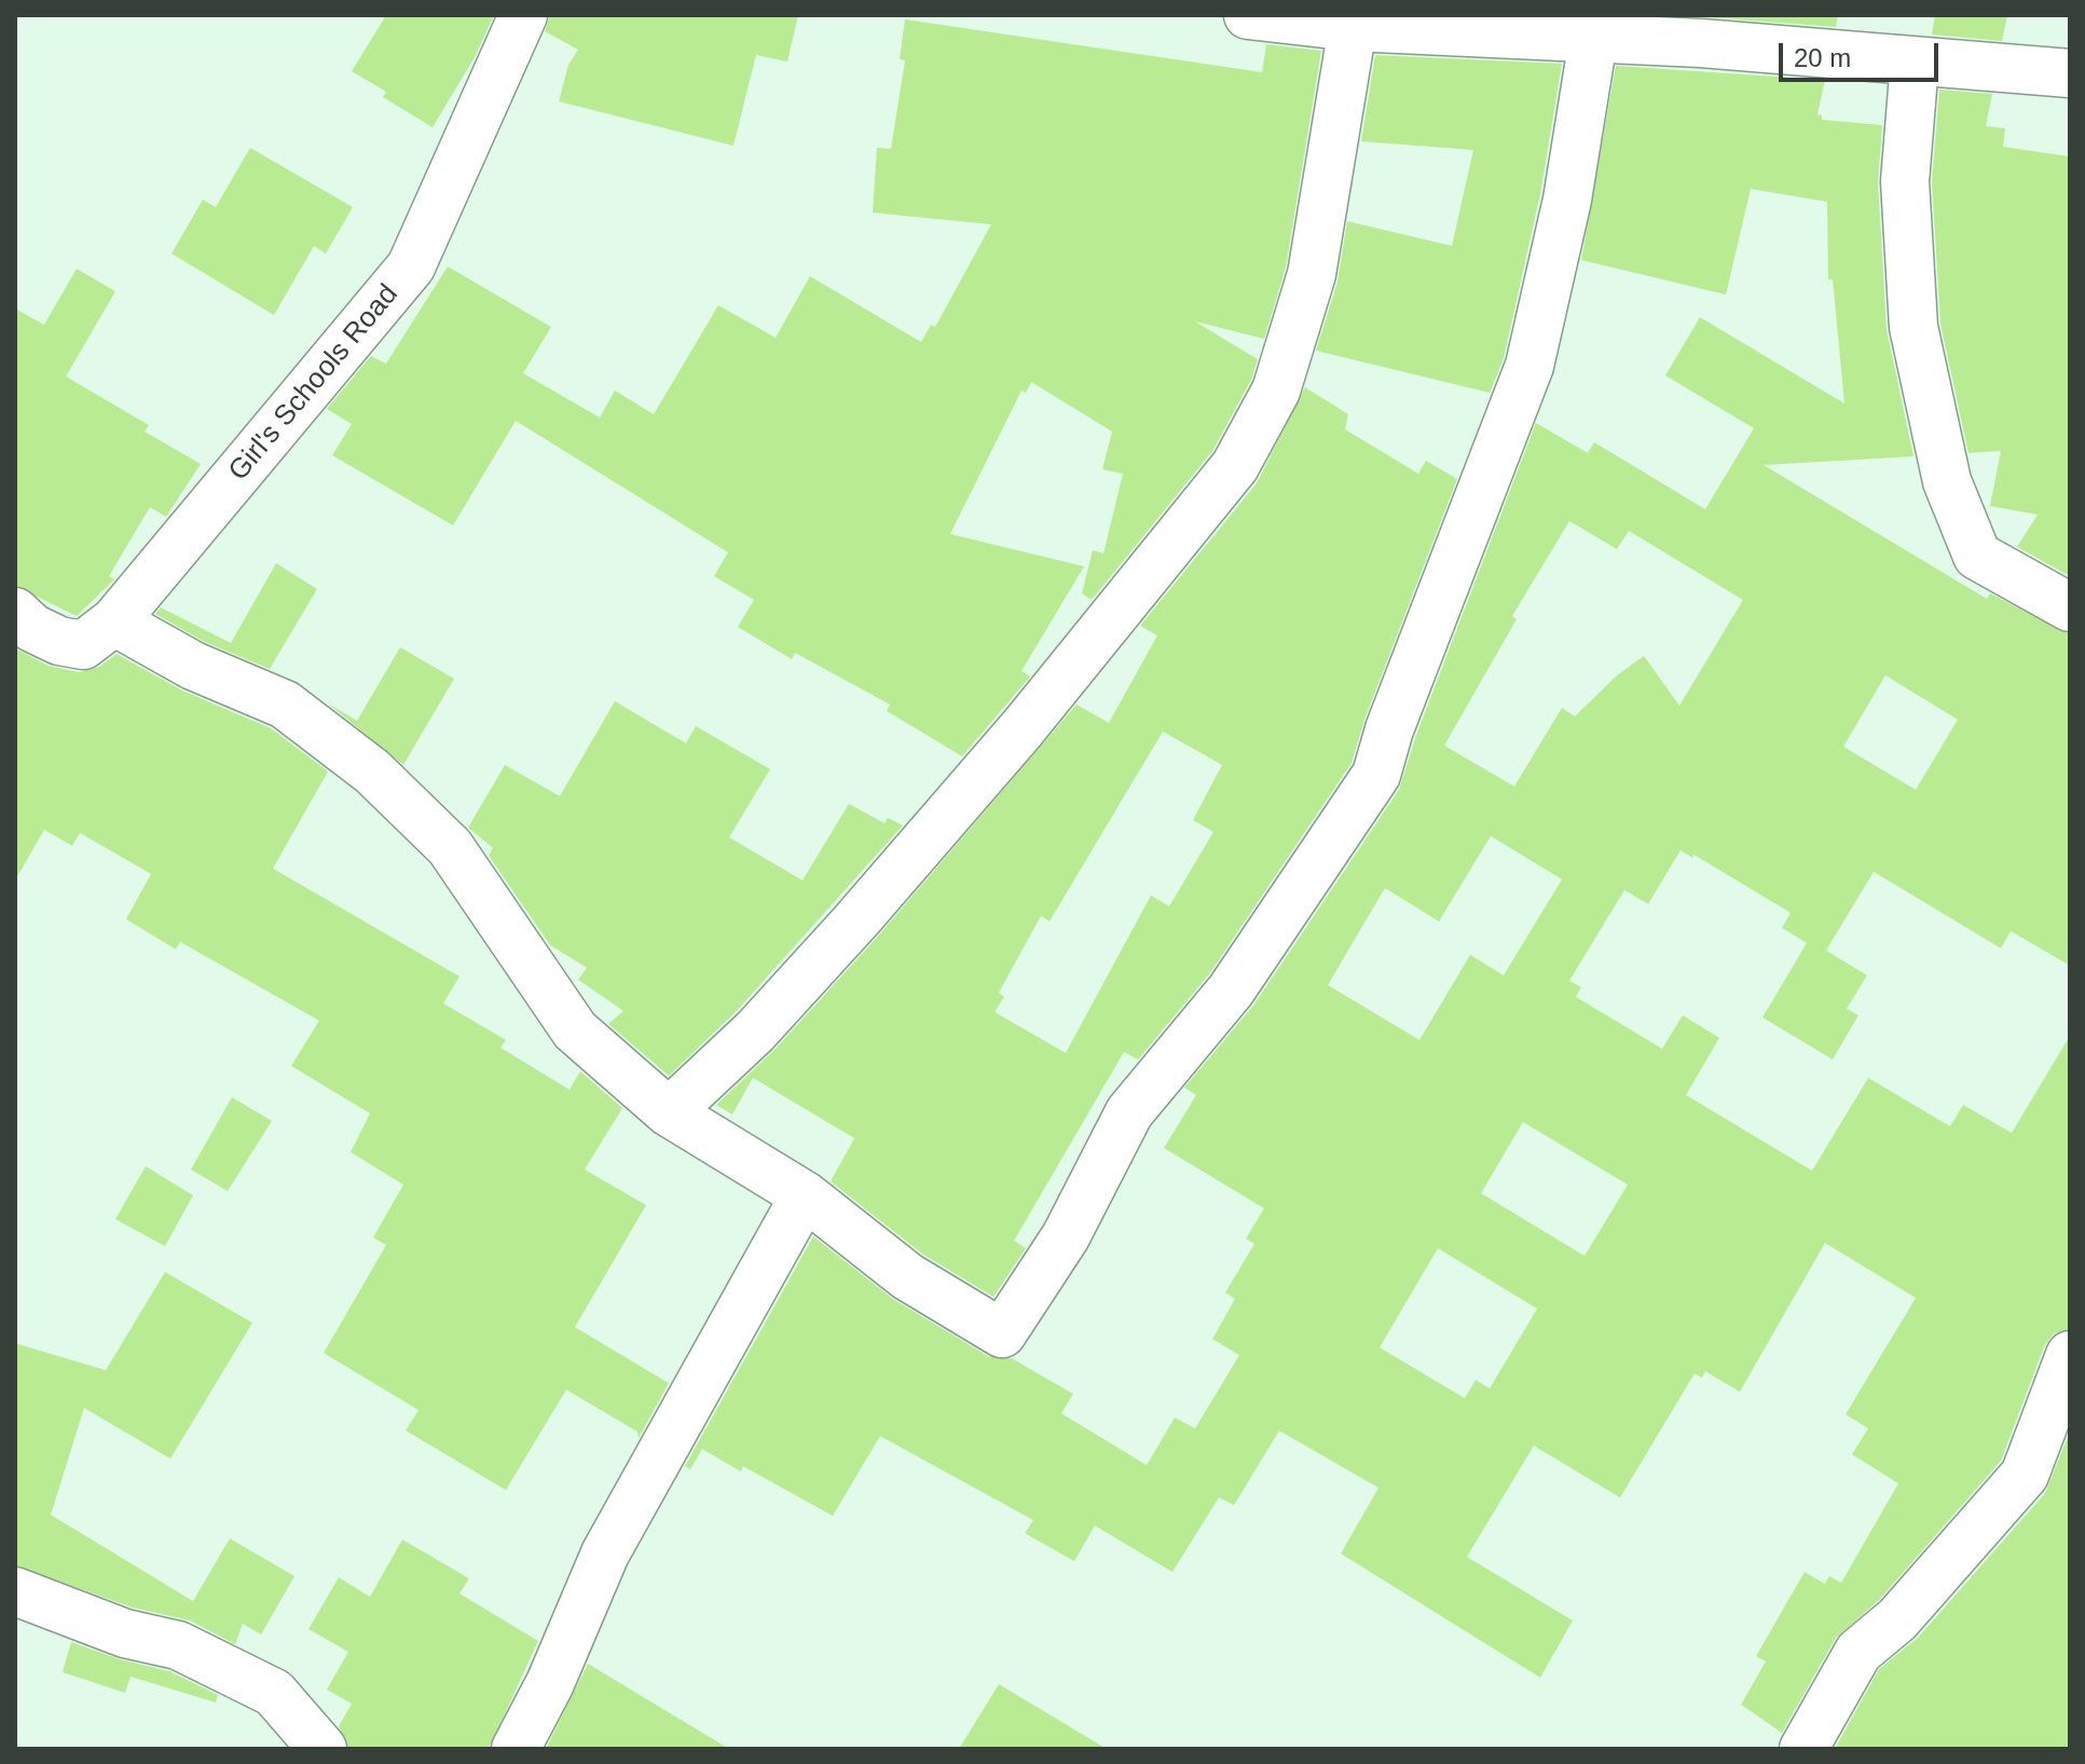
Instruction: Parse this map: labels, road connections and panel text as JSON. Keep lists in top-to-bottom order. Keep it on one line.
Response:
{"streets":{"street":["Girl's Schools Road"]},"scale_bar":"20 m"}
